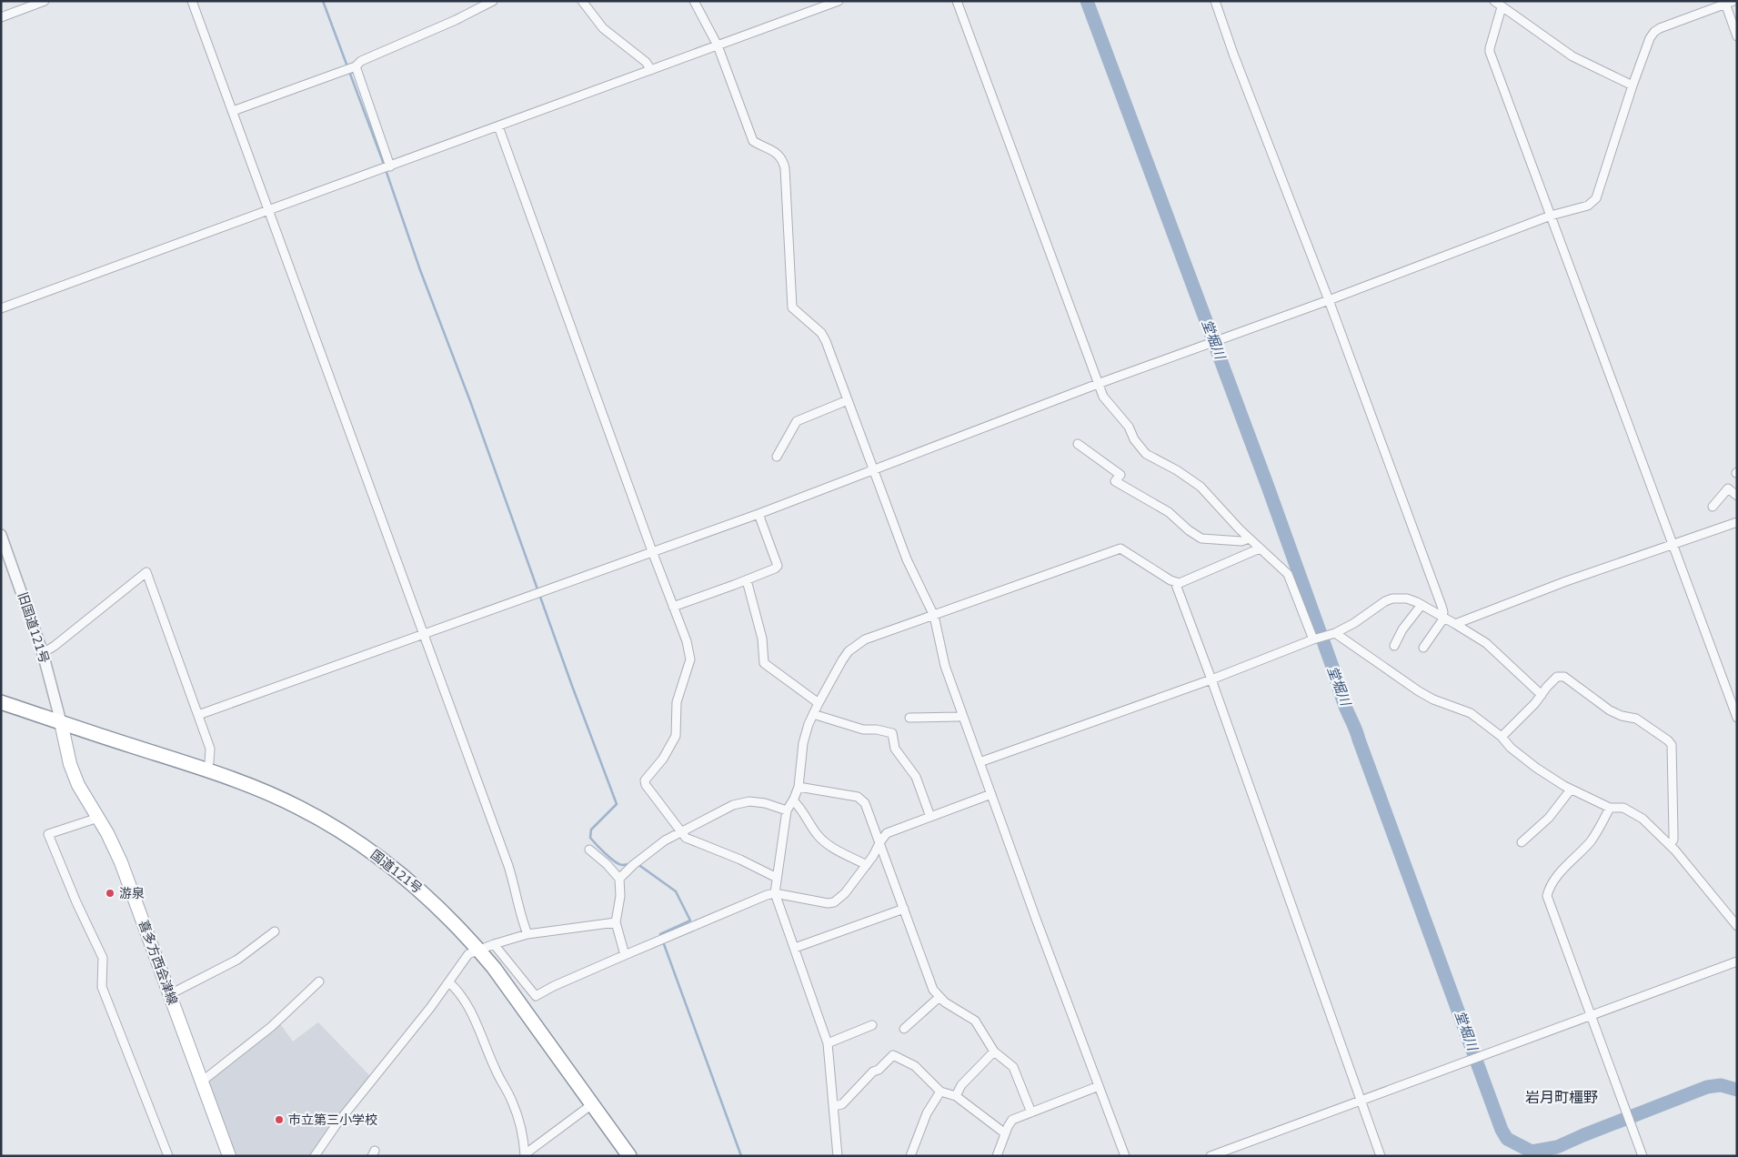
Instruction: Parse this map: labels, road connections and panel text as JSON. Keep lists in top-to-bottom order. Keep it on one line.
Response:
{"streets":{"highway":["国道121号"],"main road":["喜多方西会津線"],"street":["旧国道121号"]},"crossings":[["旧国道121号","国道121号"],["旧国道121号","喜多方西会津線"],["国道121号","喜多方西会津線"]],"districts":["岩月町橿野"],"water":["堂堀川"],"places":["游泉","市立第三小学校"]}
